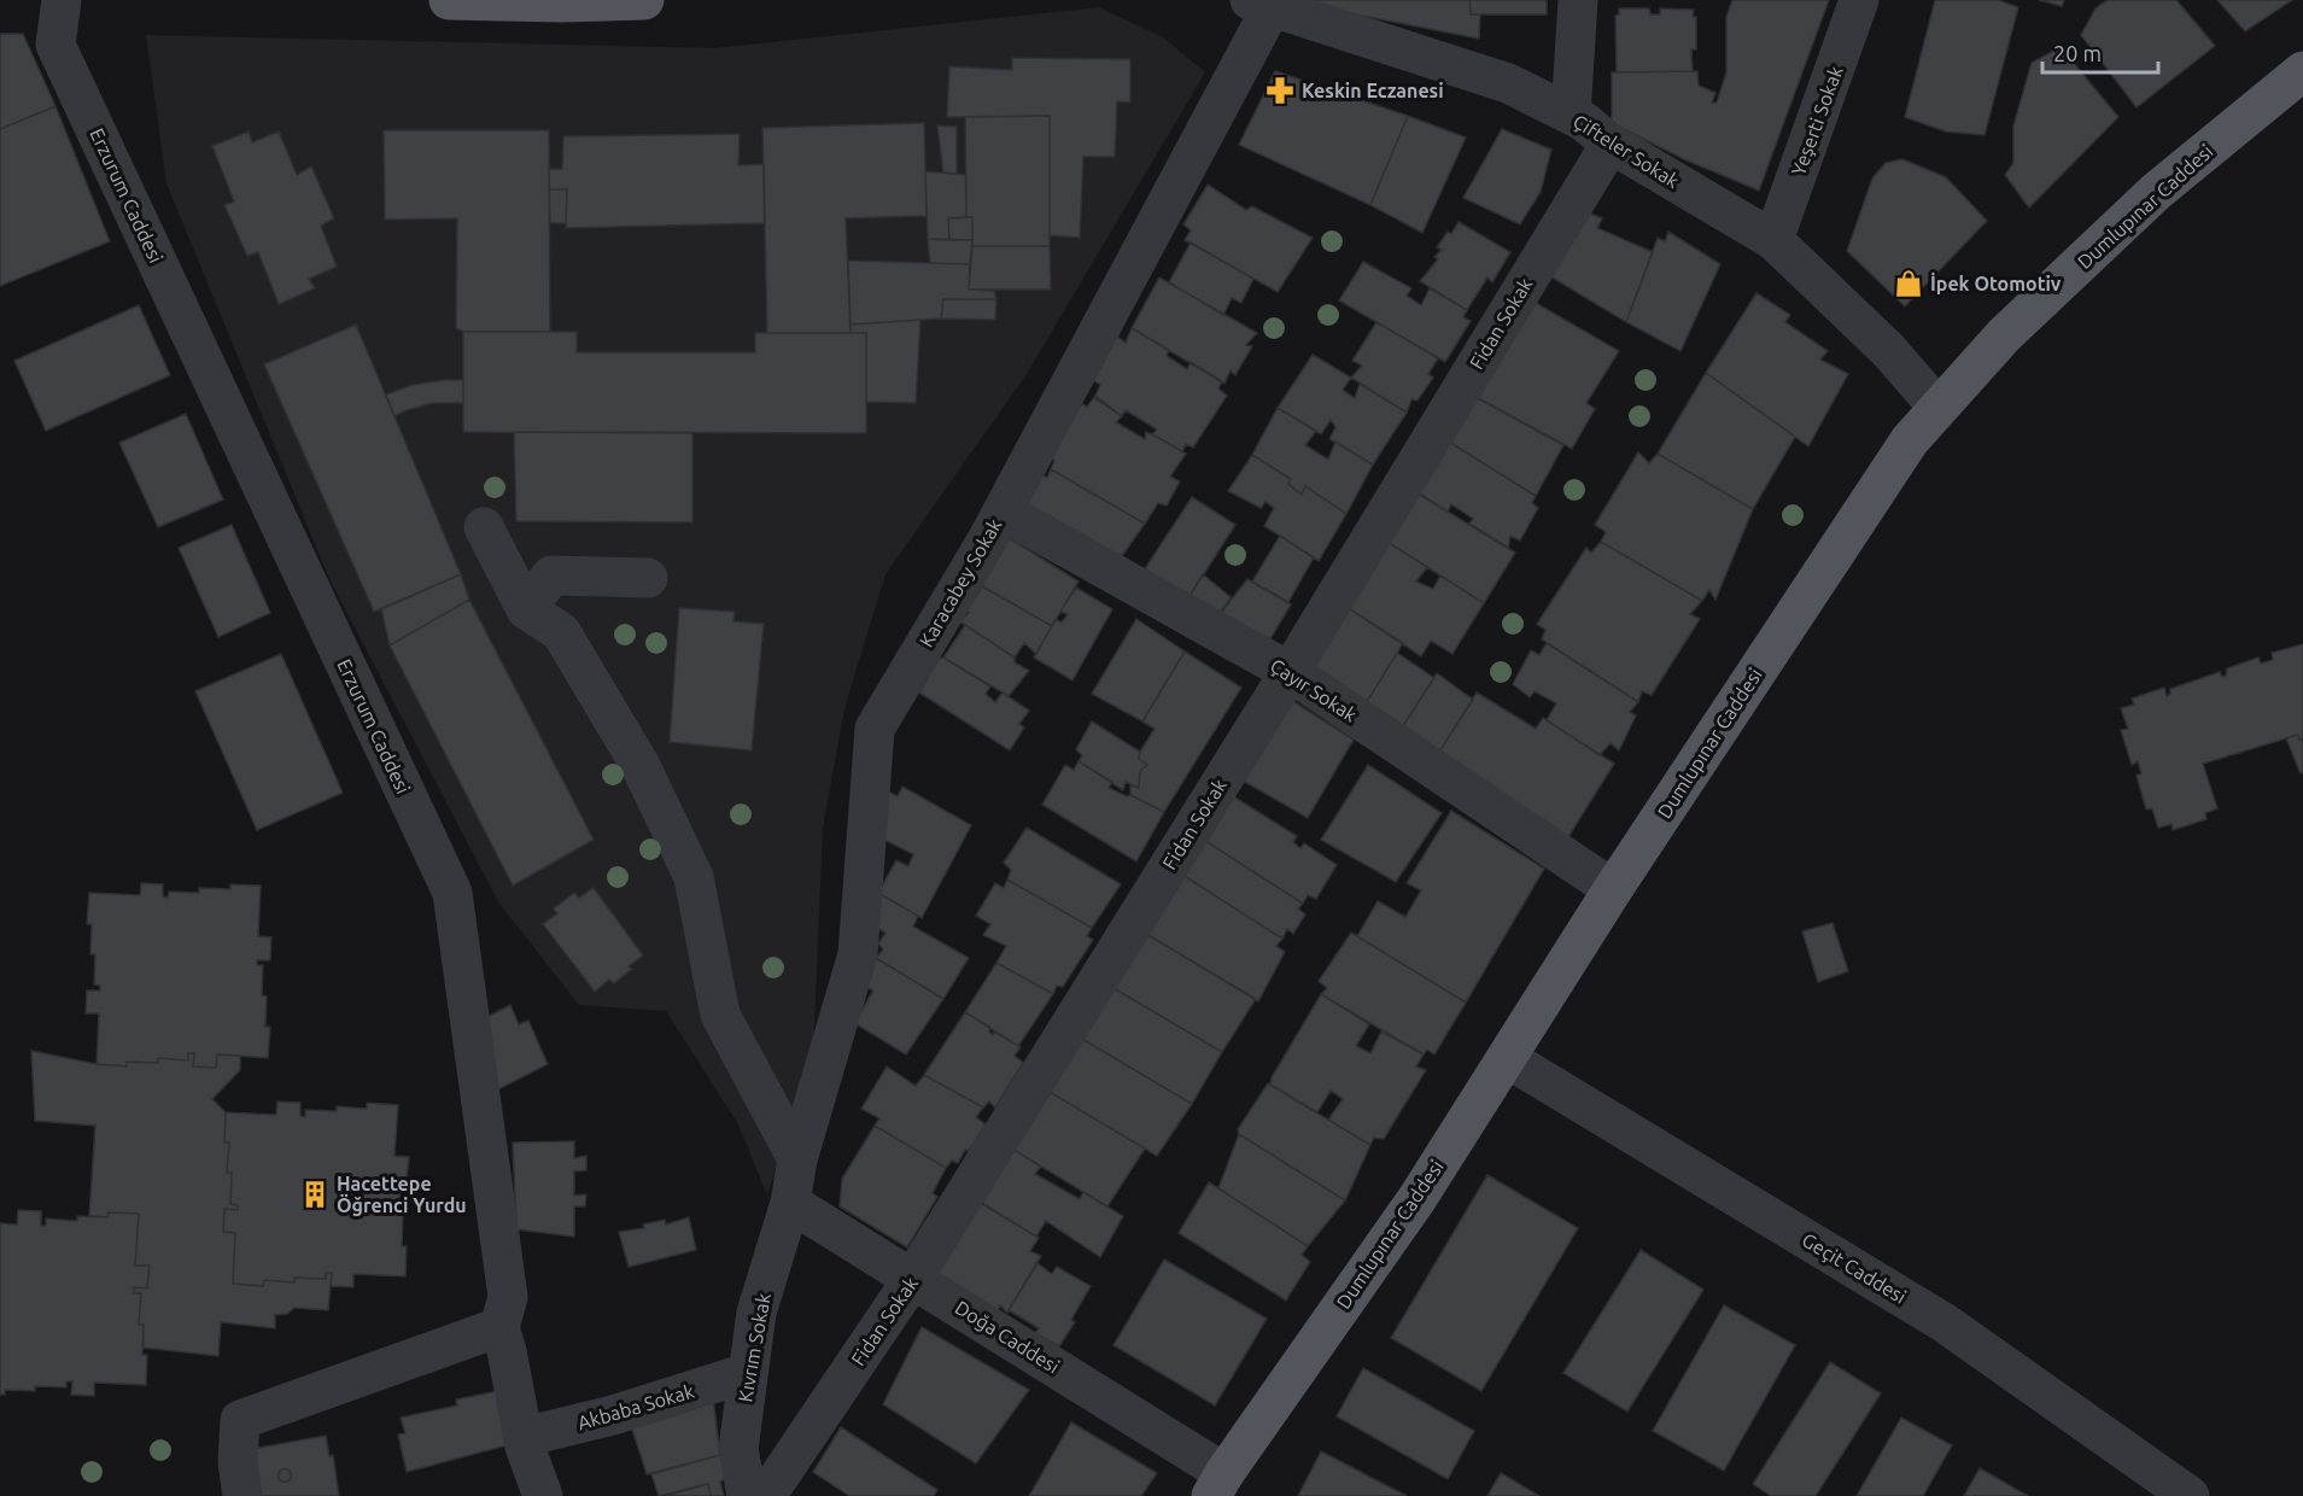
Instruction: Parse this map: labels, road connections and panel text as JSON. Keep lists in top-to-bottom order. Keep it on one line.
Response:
{"streets":{"main road":["Dumlupınar Caddesi"],"street":["Yeşerti Sokak","Çifteler Sokak","Erzurum Caddesi","Fidan Sokak","Karacabey Sokak","Çayır Sokak","Geçit Caddesi","Doğa Caddesi","Kıvrım Sokak","Akbaba Sokak"]},"crossings":[["Yeşerti Sokak","Çifteler Sokak"],["Çifteler Sokak","Dumlupınar Caddesi"],["Çifteler Sokak","Fidan Sokak"],["Çifteler Sokak","Karacabey Sokak"],["Erzurum Caddesi","Akbaba Sokak"],["Dumlupınar Caddesi","Çayır Sokak"],["Dumlupınar Caddesi","Geçit Caddesi"],["Dumlupınar Caddesi","Doğa Caddesi"],["Fidan Sokak","Çayır Sokak"],["Fidan Sokak","Doğa Caddesi"],["Karacabey Sokak","Çayır Sokak"],["Karacabey Sokak","Doğa Caddesi"],["Karacabey Sokak","Kıvrım Sokak"],["Doğa Caddesi","Kıvrım Sokak"],["Kıvrım Sokak","Akbaba Sokak"]],"places":{"pharmacy":["Keskin Eczanesi"],"shop":["İpek Otomotiv"],"building":["Hacettepe Öğrenci Yurdu"]},"scale_bar":"20 m"}
